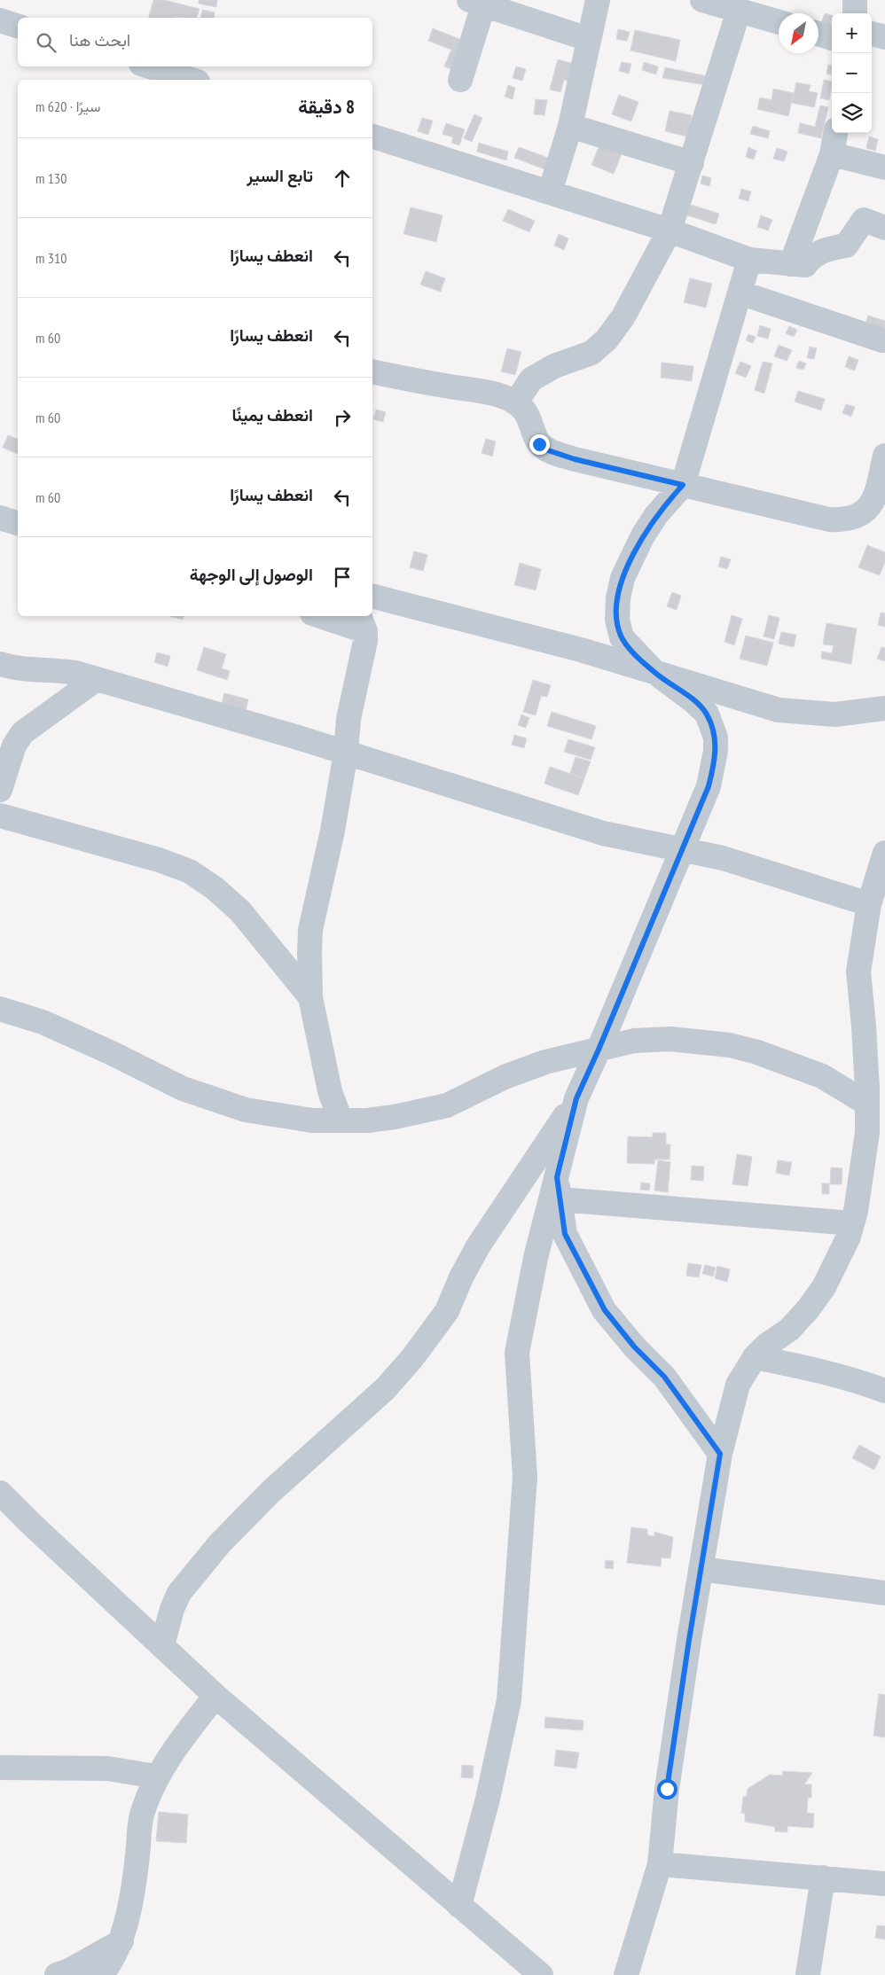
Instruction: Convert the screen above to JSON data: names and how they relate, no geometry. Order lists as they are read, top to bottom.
{
  "north": "bottom left",
  "page": {
    "map_buttons": ["+", "−"],
    "search": "ابحث هنا",
    "heading": ["8 دقيقة", "سيرًا · 620 m"],
    "list": [
      ["تابع السير", "130 m"],
      ["انعطف يسارًا", "310 m"],
      ["انعطف يسارًا", "60 m"],
      ["انعطف يمينًا", "60 m"],
      ["انعطف يسارًا", "60 m"],
      "الوصول إلى الوجهة"
    ]
  }
}
